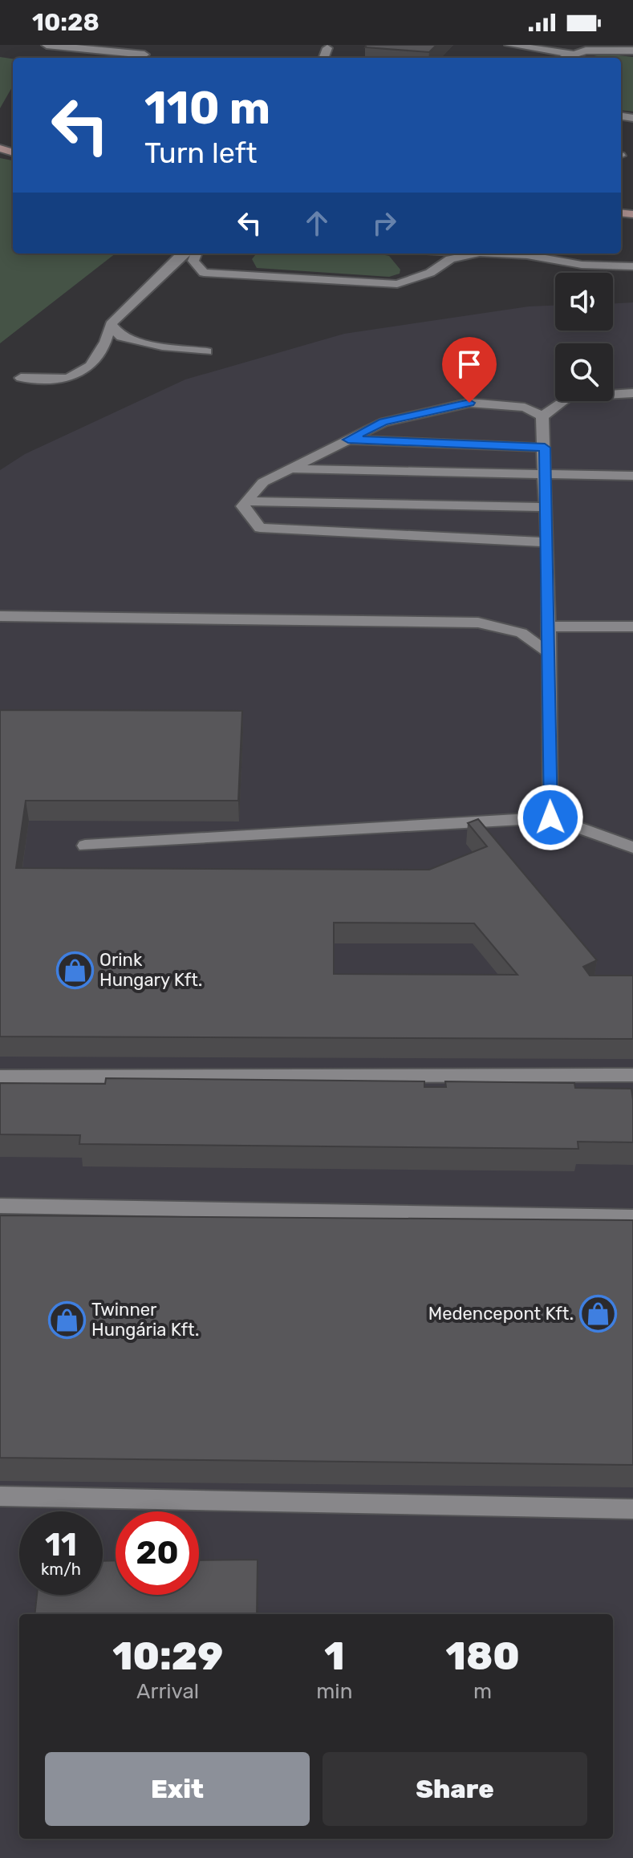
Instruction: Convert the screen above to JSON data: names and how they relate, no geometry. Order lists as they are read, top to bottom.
{
  "places": {
    "shop": ["Orink Hungary Kft.", "Medencepont Kft.", "Twinner Hungária Kft."]
  },
  "page": {
    "status": "10:28",
    "turn": ["110 m", "Turn left"],
    "speed": "11 km/h",
    "limit": "20",
    "eta": [
      "10:29",
      "Arrival",
      "1",
      "min",
      "180",
      "m"
    ],
    "buttons": ["Exit", "Share"]
  }
}
